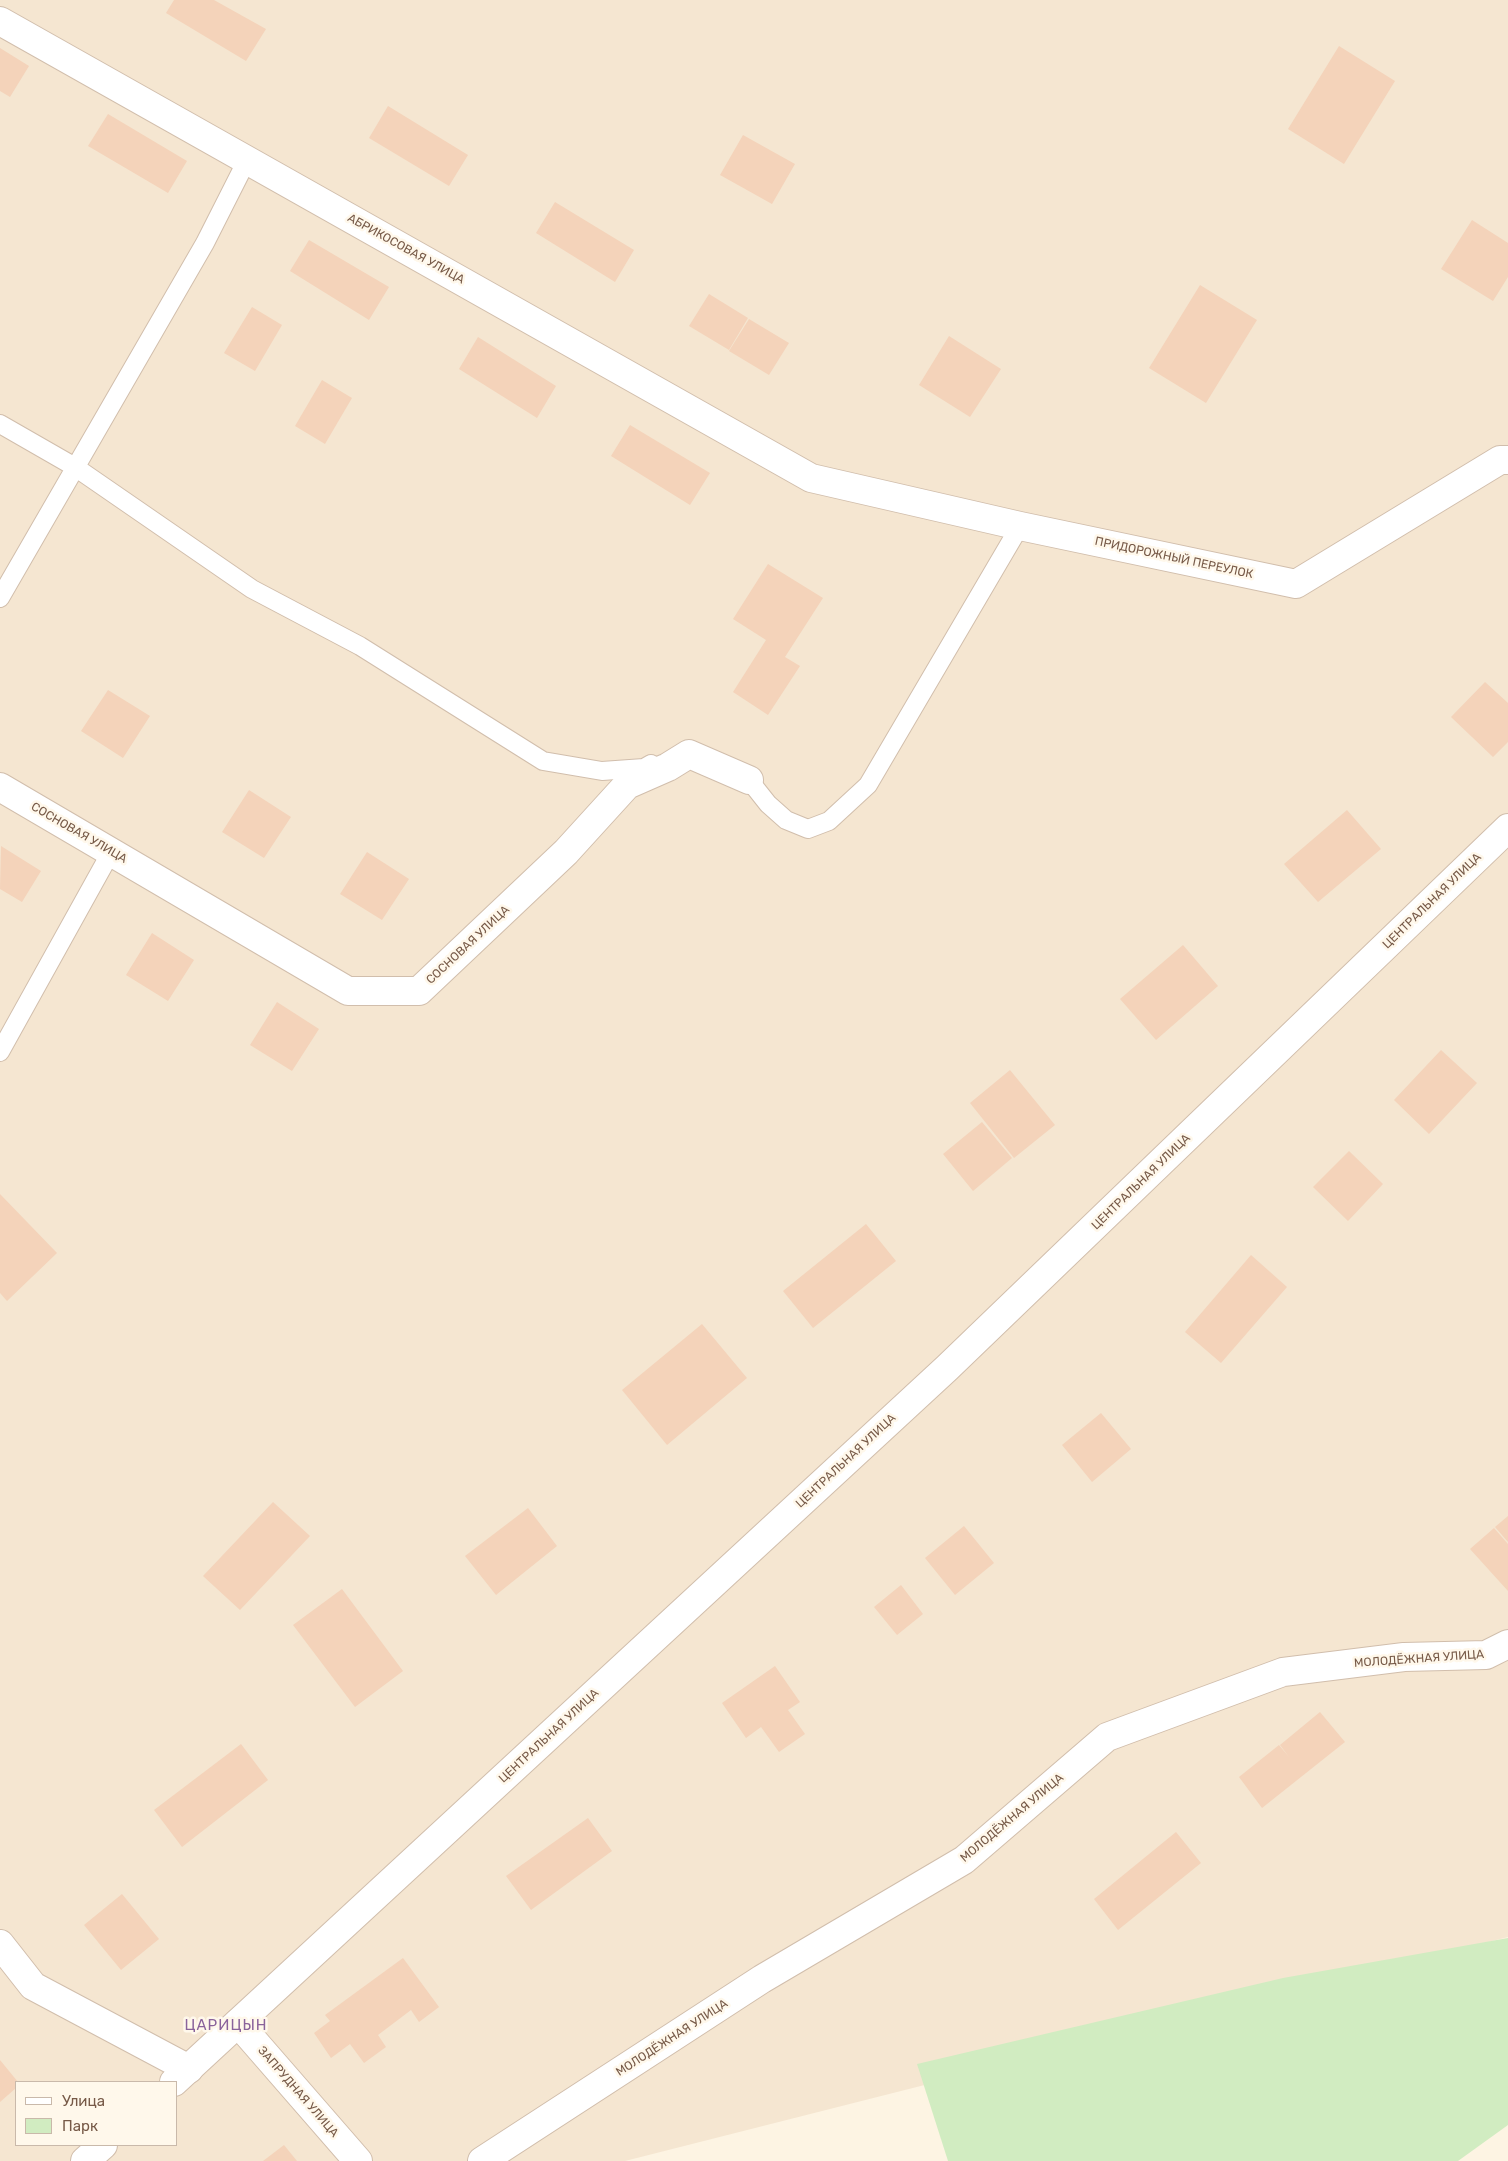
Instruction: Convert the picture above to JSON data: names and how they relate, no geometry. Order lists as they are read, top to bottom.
{
  "streets": {
    "street": [
      "АБРИКОСОВАЯ УЛИЦА",
      "ПРИДОРОЖНЫЙ ПЕРЕУЛОК",
      "СОСНОВАЯ УЛИЦА",
      "ЦЕНТРАЛЬНАЯ УЛИЦА",
      "МОЛОДЁЖНАЯ УЛИЦА",
      "ЗАПРУДНАЯ УЛИЦА"
    ]
  },
  "crossings": [
    ["АБРИКОСОВАЯ УЛИЦА", "ПРИДОРОЖНЫЙ ПЕРЕУЛОК"],
    ["ЦЕНТРАЛЬНАЯ УЛИЦА", "ЗАПРУДНАЯ УЛИЦА"]
  ],
  "districts": ["ЦАРИЦЫН"],
  "legend": ["Улица", "Парк"]
}
